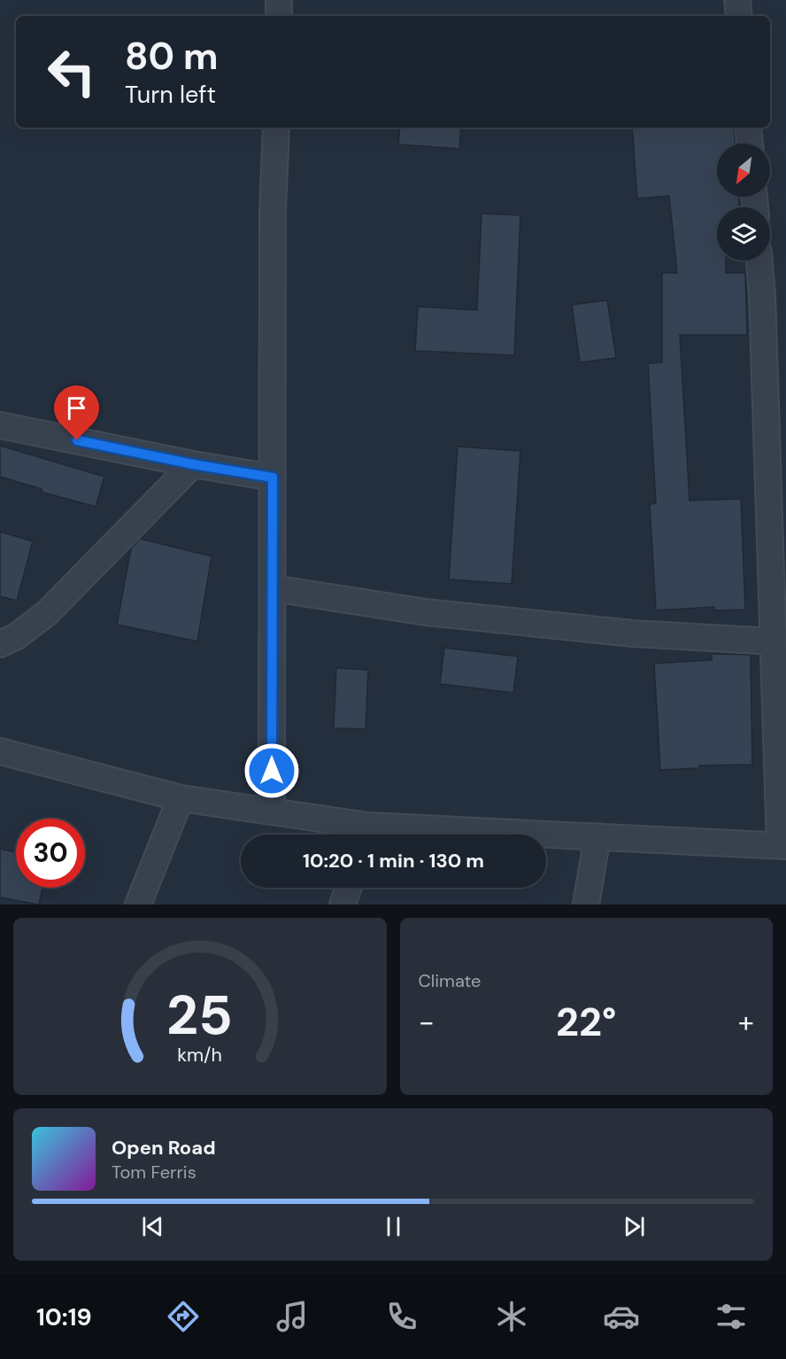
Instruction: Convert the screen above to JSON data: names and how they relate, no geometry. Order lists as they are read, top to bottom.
{
  "north": "bottom left",
  "page": {
    "turn": ["80 m", "Turn left"],
    "limit": "30",
    "trip": "10:20 · 1 min · 130 m",
    "tile": "Climate",
    "heat": ["−", "22°", "+"],
    "song": ["Open Road", "Tom Ferris"],
    "tabs": "10:19",
    "gauge": ["25", "km/h"]
  }
}
